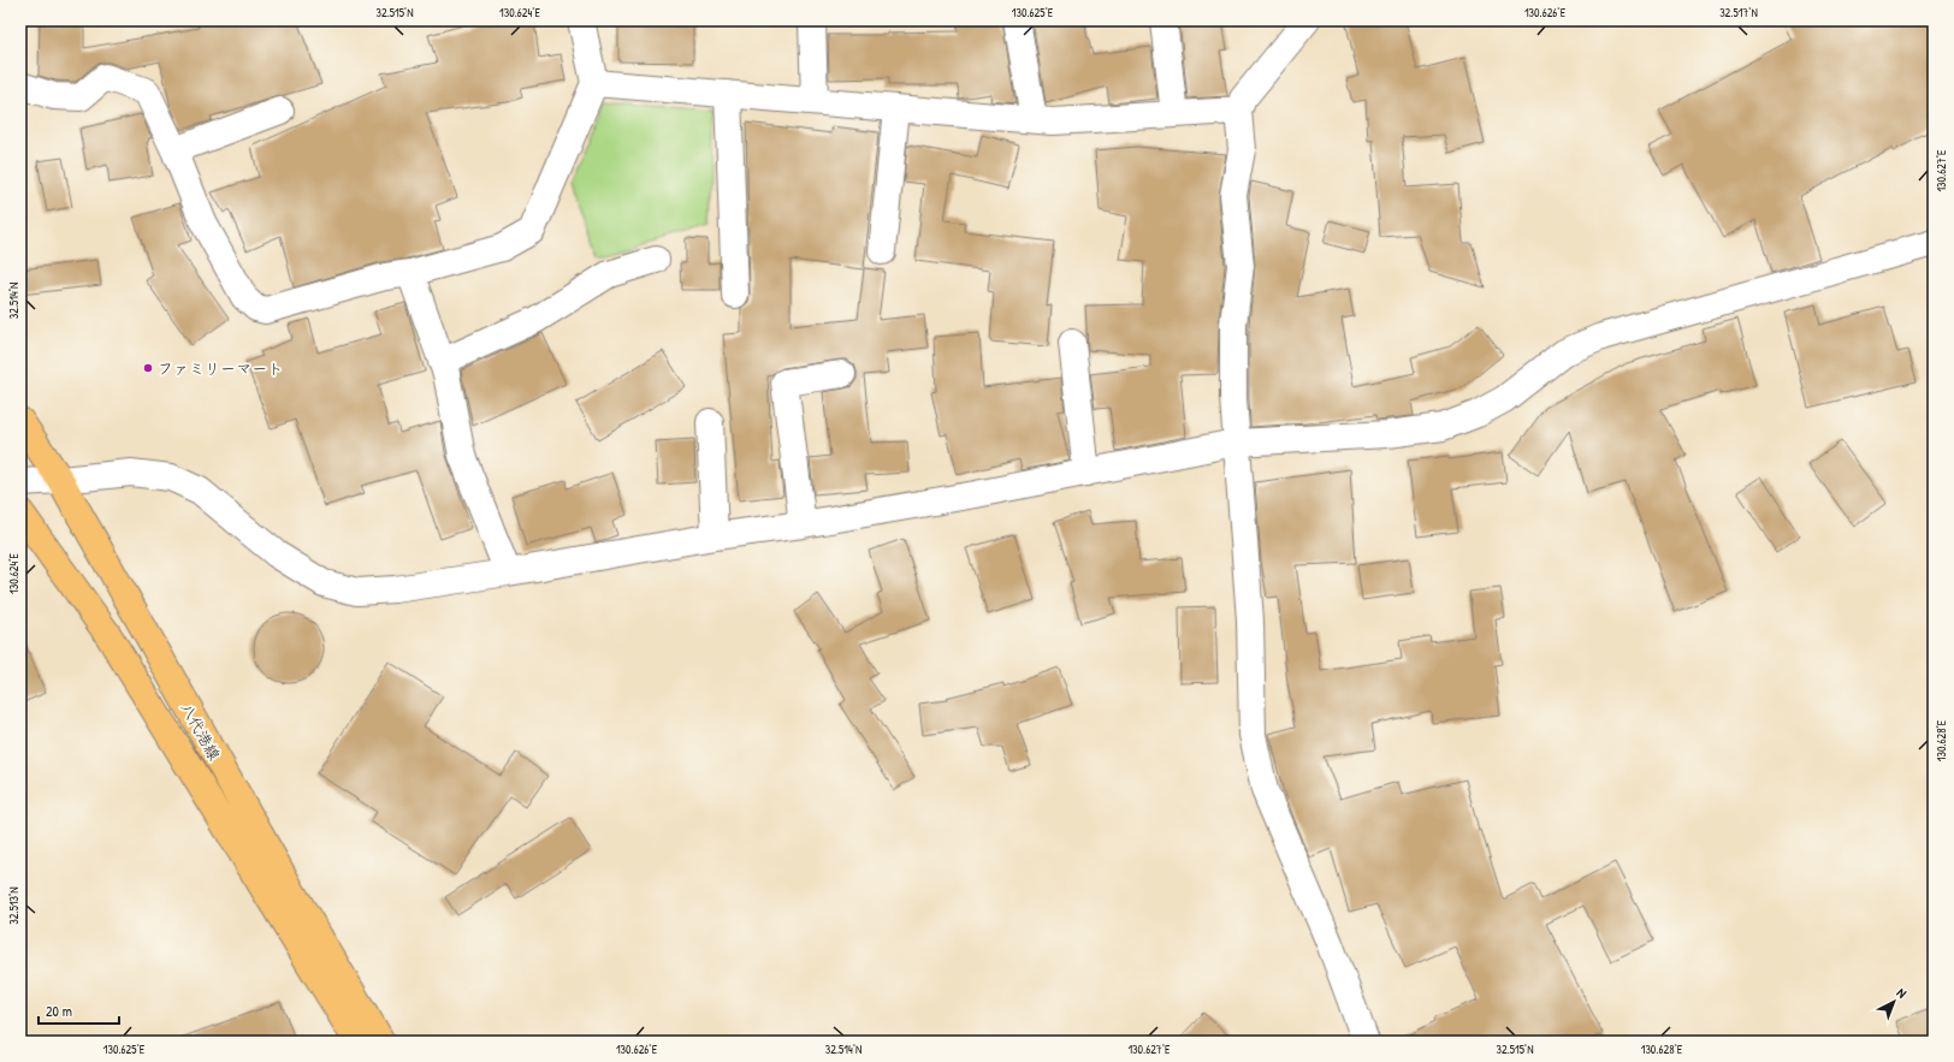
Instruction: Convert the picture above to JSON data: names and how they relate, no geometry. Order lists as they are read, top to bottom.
{
  "streets": {
    "main road": ["八代港線"]
  },
  "places": ["ファミリーマート"],
  "scale_bar": "20 m",
  "north": "top right",
  "coordinates": [
    "32.515°N",
    "130.624°E",
    "130.625°E",
    "130.626°E",
    "32.517°N",
    "130.627°E",
    "32.514°N",
    "130.628°E",
    "32.513°N"
  ]
}
